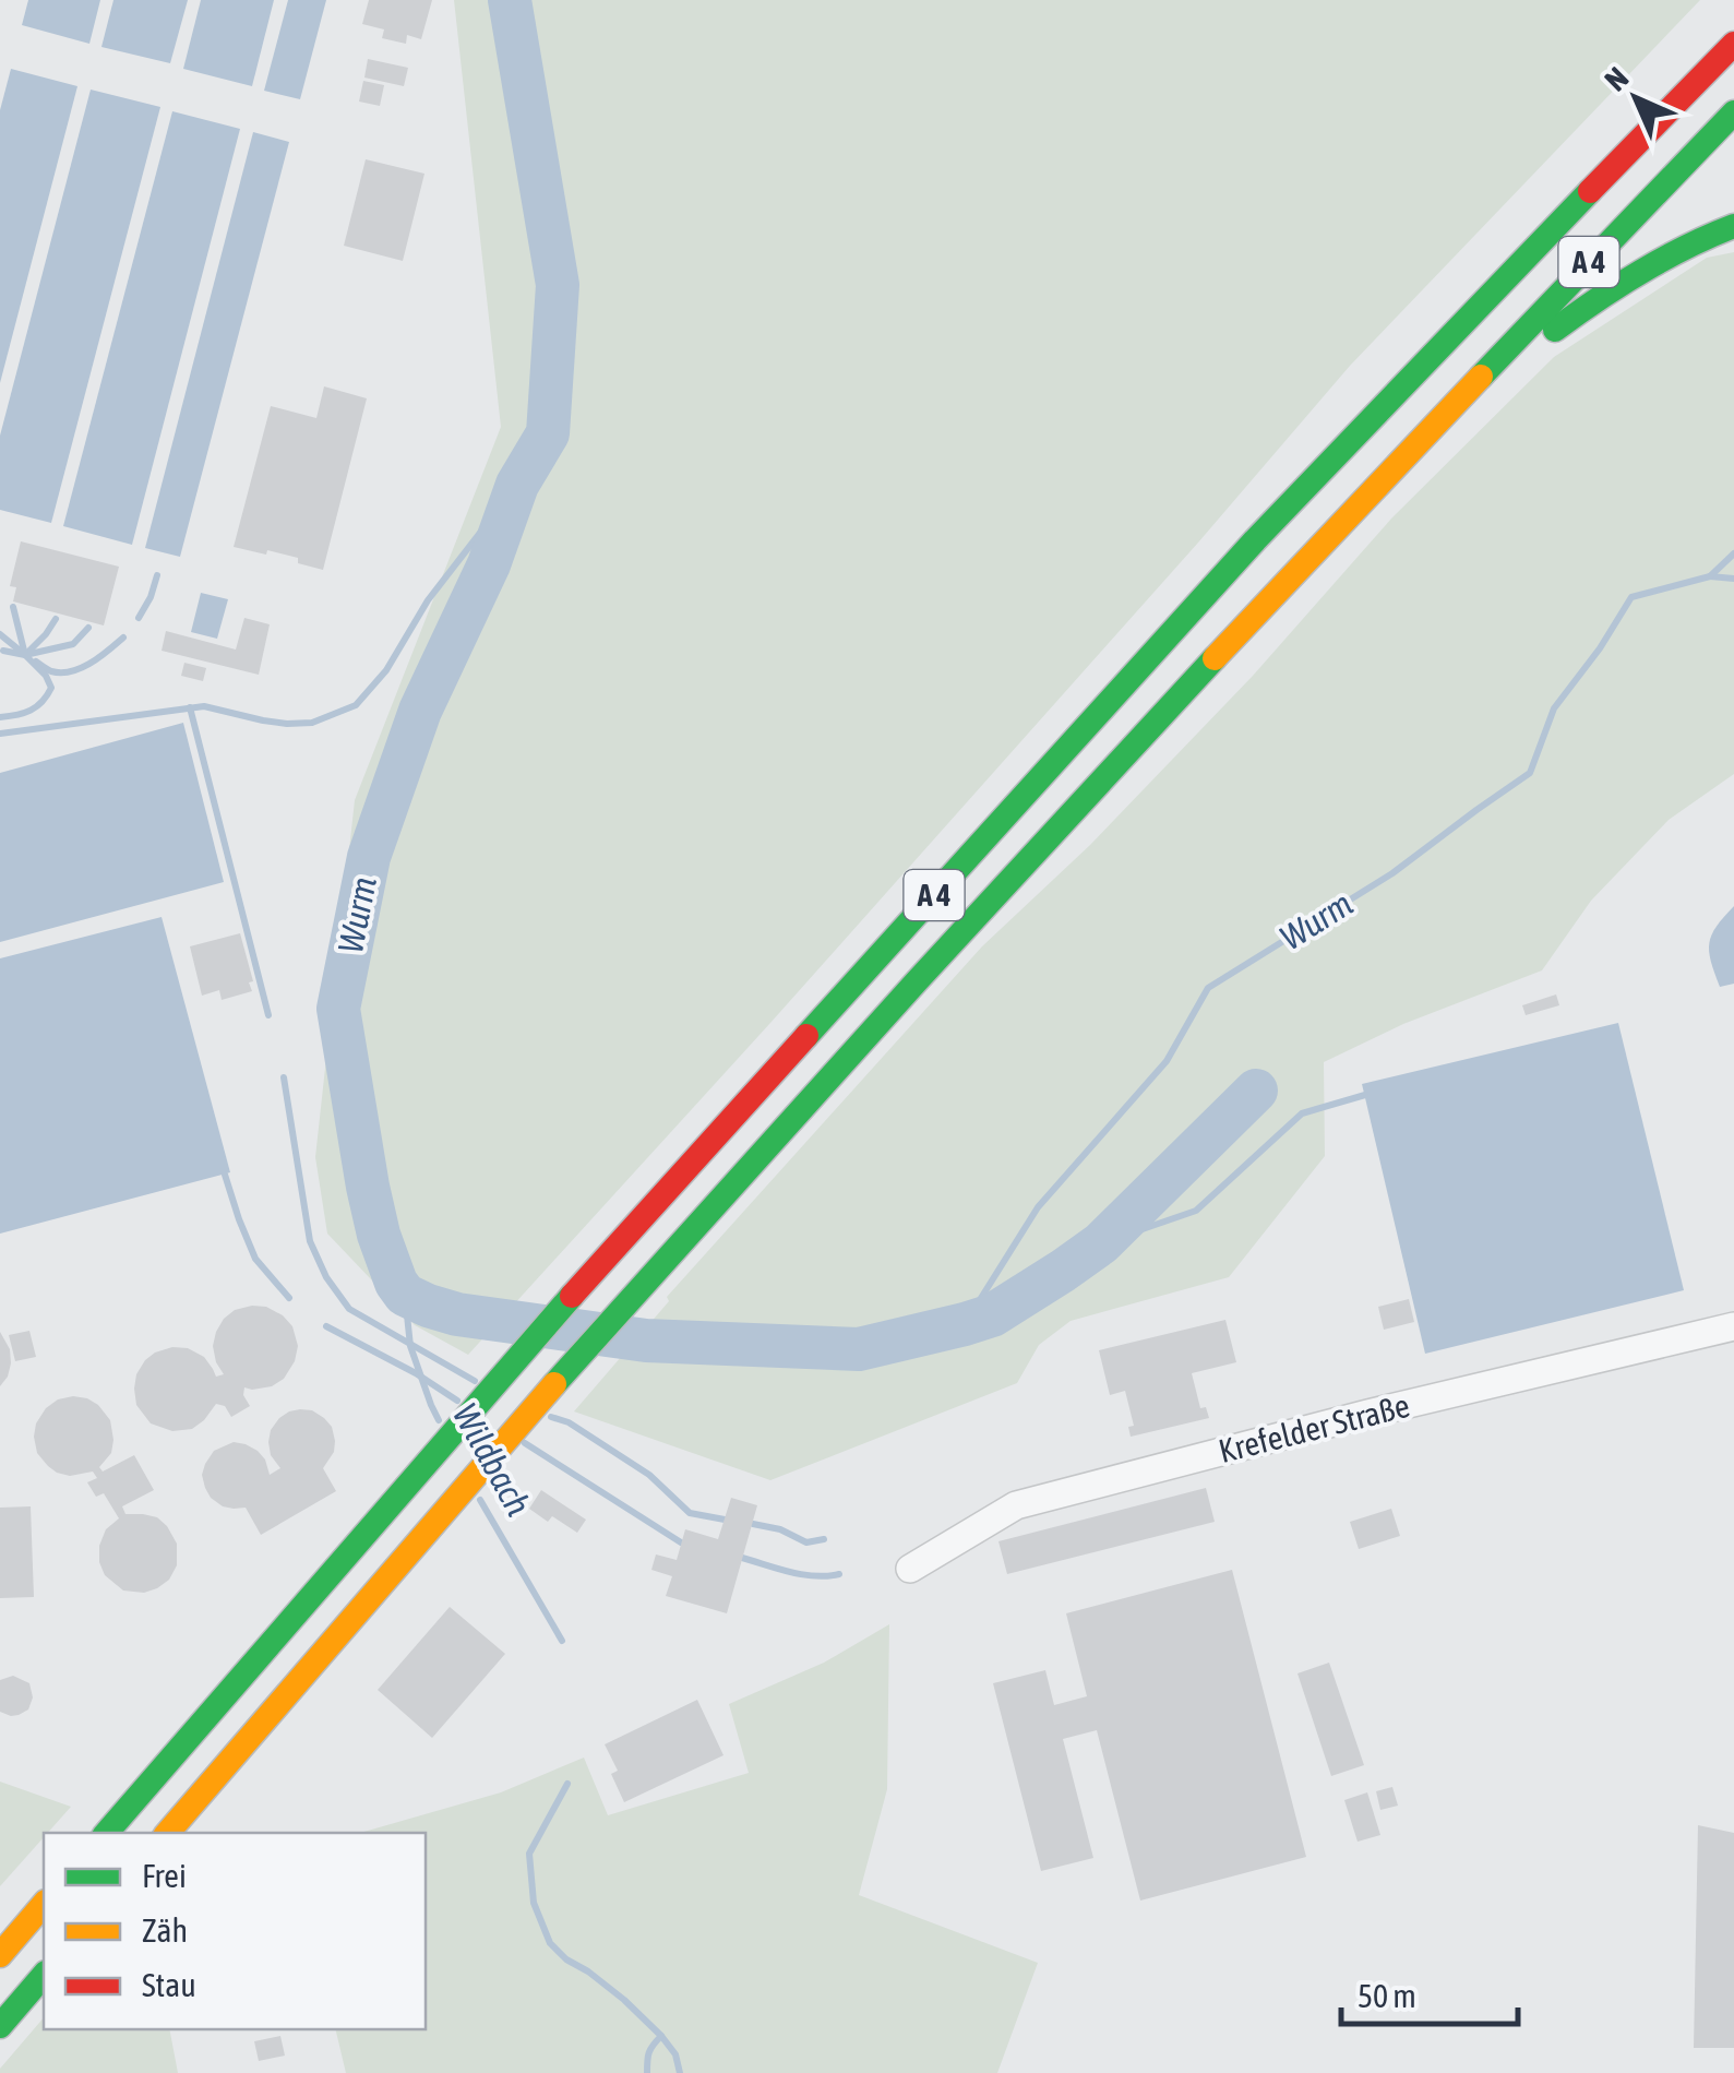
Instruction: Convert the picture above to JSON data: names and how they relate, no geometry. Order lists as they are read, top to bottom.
{
  "streets": {
    "highway": ["A 4"],
    "street": ["Krefelder Straße"]
  },
  "water": ["Wurm", "Wildbach"],
  "legend": ["Frei", "Zäh", "Stau"],
  "scale_bar": "50 m",
  "north": "top left"
}
